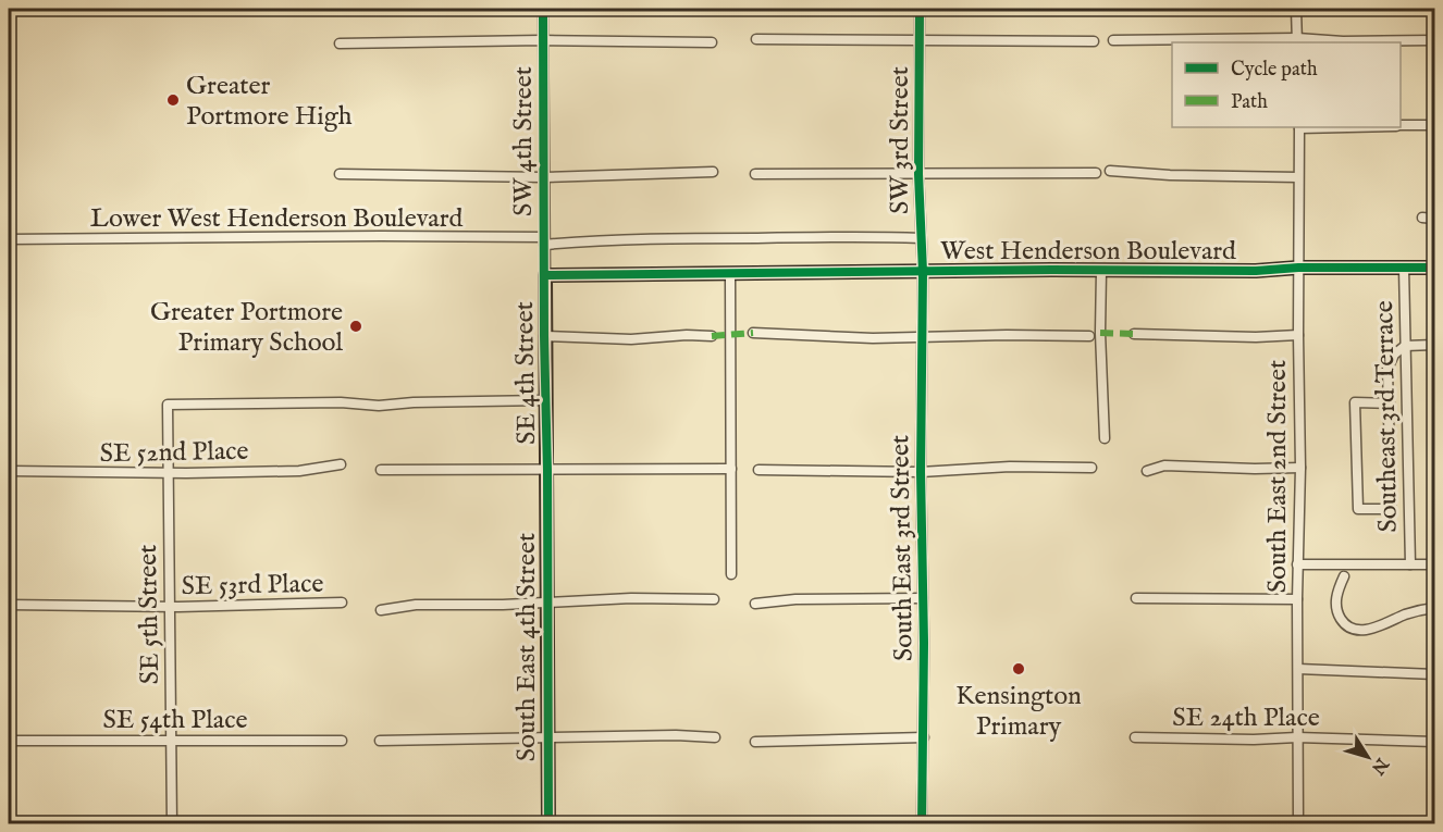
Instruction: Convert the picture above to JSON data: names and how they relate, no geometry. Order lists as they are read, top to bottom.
{
  "streets": {
    "street": [
      "SW 3rd Street",
      "SW 4th Street",
      "Lower West Henderson Boulevard",
      "West Henderson Boulevard",
      "SE 4th Street",
      "Southeast 3rd Terrace",
      "SE 52nd Place",
      "South East 2nd Street",
      "South East 3rd Street",
      "SE 53rd Place",
      "SE 5th Street",
      "South East 4th Street",
      "SE 24th Place",
      "SE 54th Place"
    ]
  },
  "crossings": [
    ["SW 3rd Street", "Lower West Henderson Boulevard"],
    ["SW 3rd Street", "West Henderson Boulevard"],
    ["SW 3rd Street", "South East 3rd Street"],
    ["SW 4th Street", "Lower West Henderson Boulevard"],
    ["SW 4th Street", "West Henderson Boulevard"],
    ["SW 4th Street", "SE 4th Street"],
    ["West Henderson Boulevard", "SE 4th Street"],
    ["West Henderson Boulevard", "Southeast 3rd Terrace"],
    ["West Henderson Boulevard", "South East 2nd Street"],
    ["West Henderson Boulevard", "South East 3rd Street"],
    ["SE 4th Street", "SE 5th Street"],
    ["SE 4th Street", "South East 4th Street"],
    ["SE 52nd Place", "SE 5th Street"],
    ["South East 2nd Street", "SE 24th Place"],
    ["SE 53rd Place", "SE 5th Street"],
    ["SE 5th Street", "SE 54th Place"]
  ],
  "places": ["Greater Portmore High", "Greater Portmore Primary School", "Kensington Primary"],
  "legend": ["Cycle path", "Path"],
  "north": "bottom right"
}
